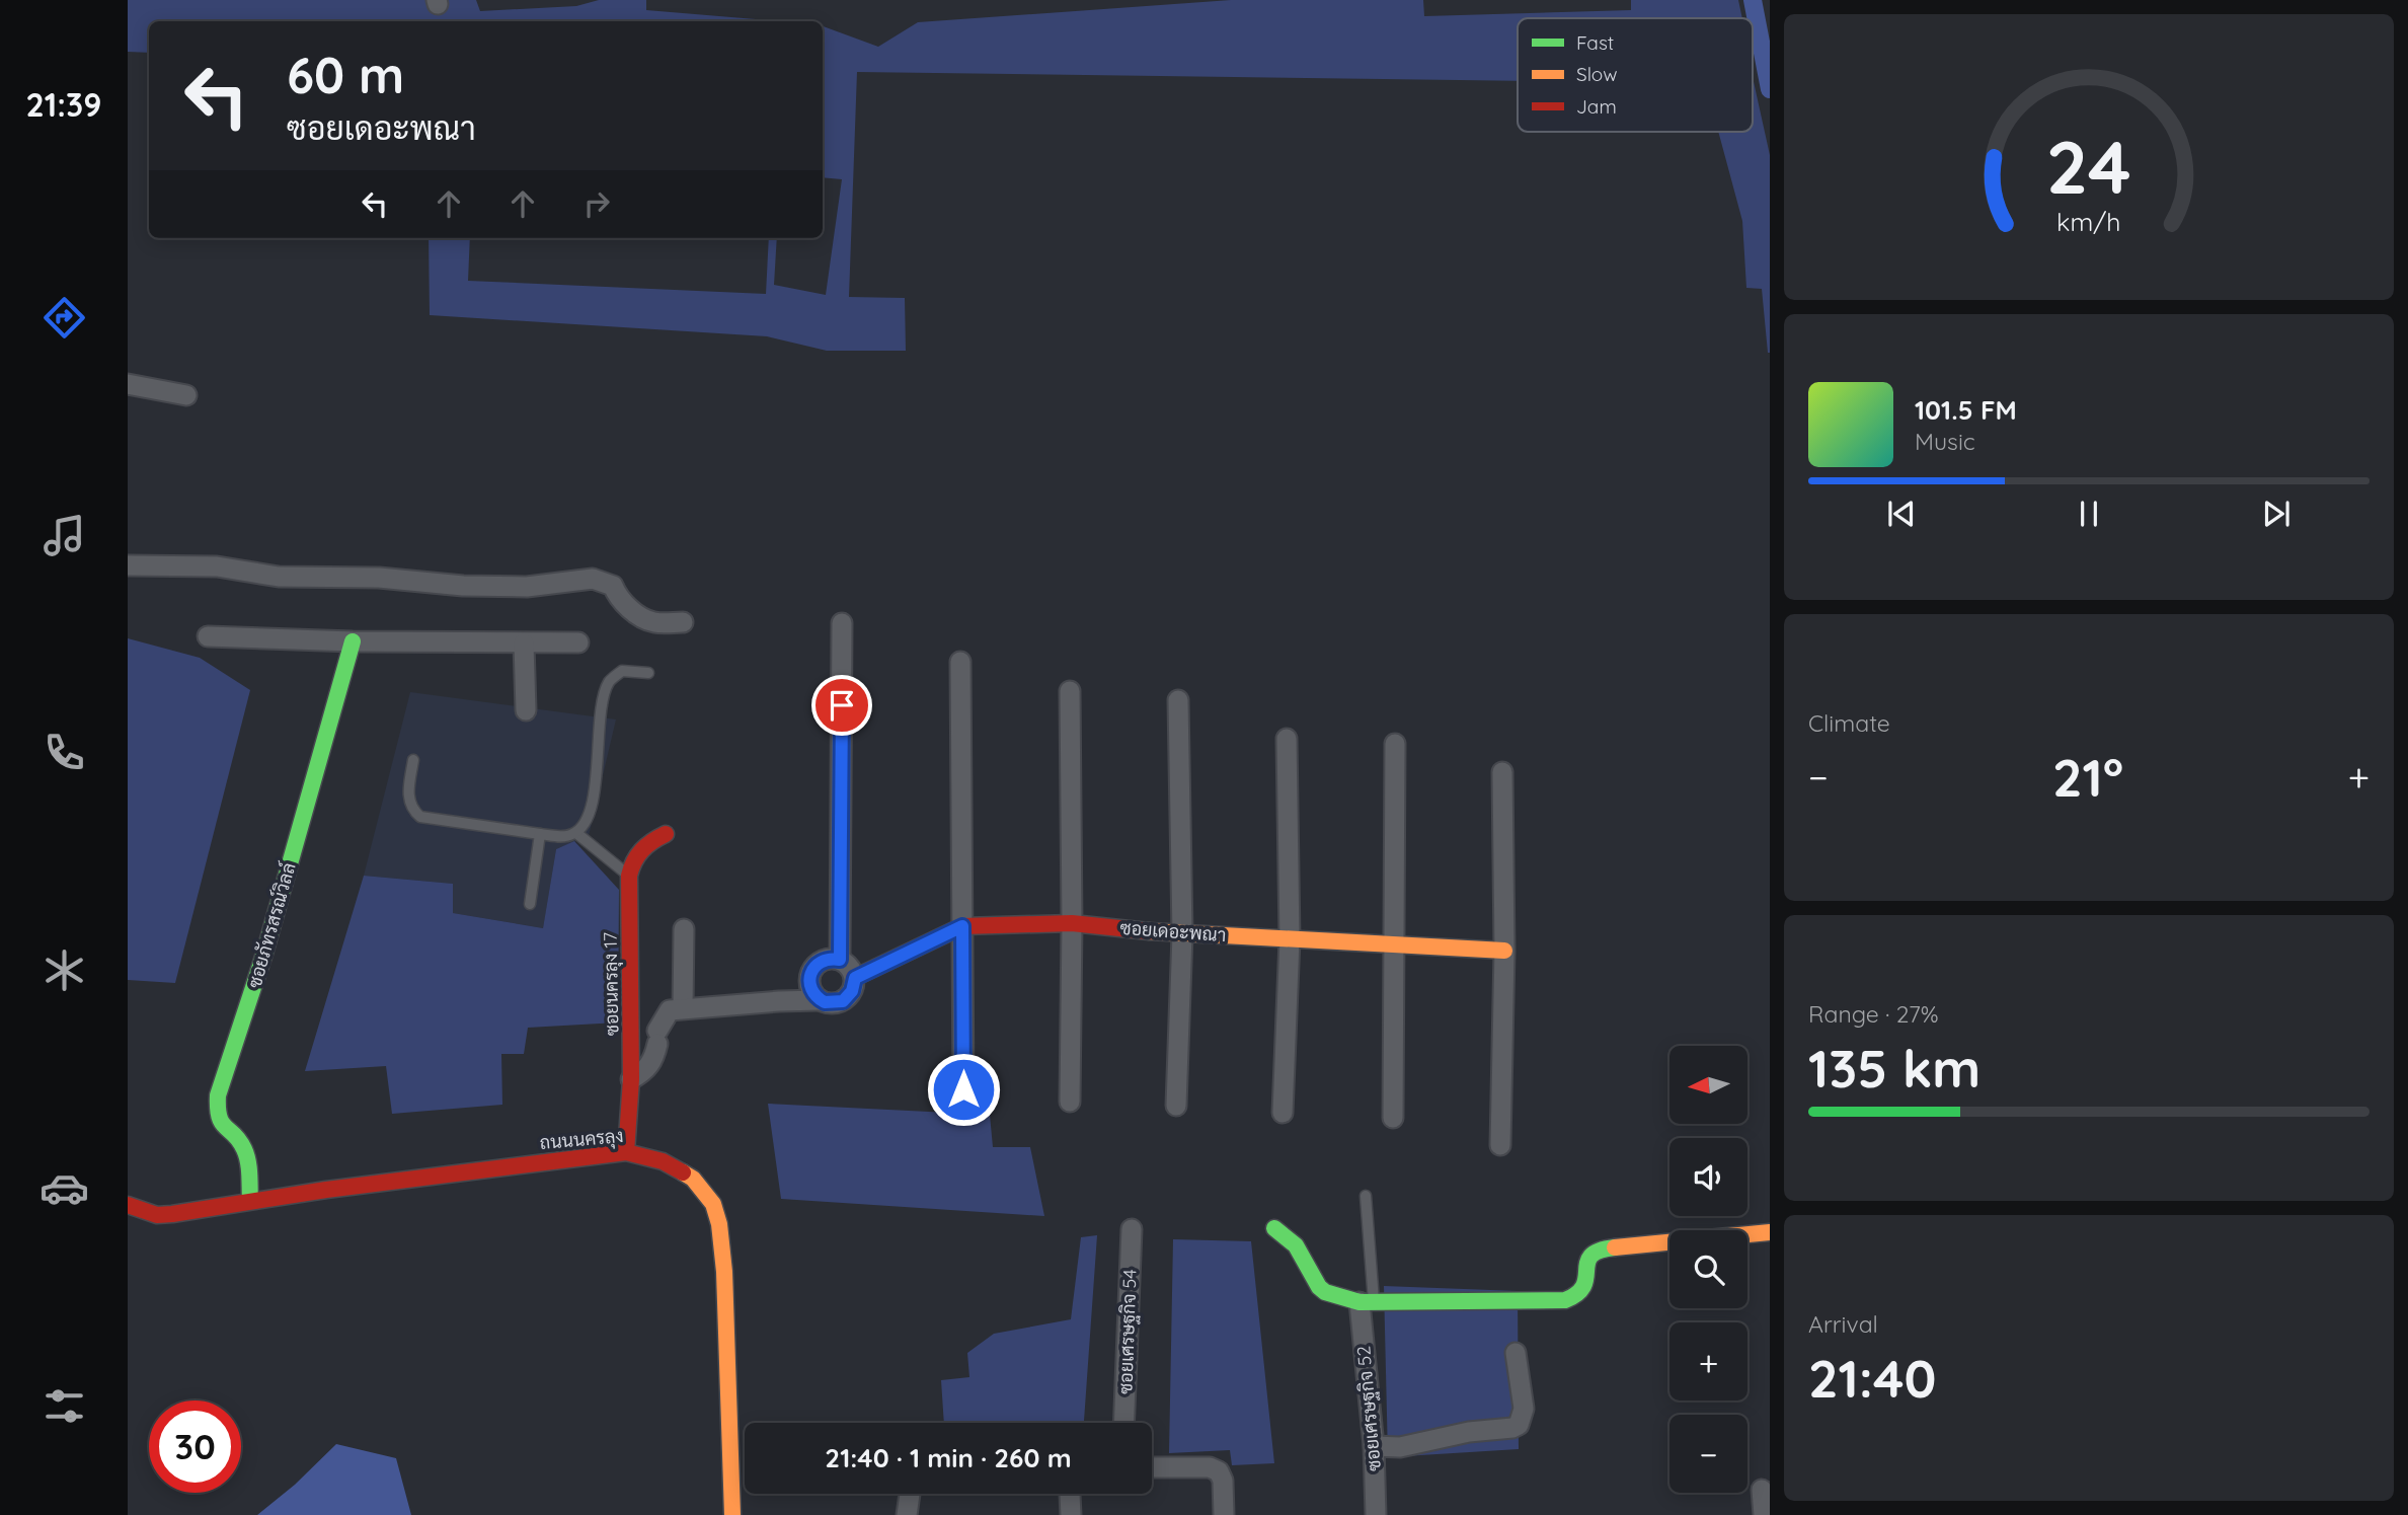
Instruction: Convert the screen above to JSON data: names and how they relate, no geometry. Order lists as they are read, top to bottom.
{
  "streets": {
    "street": [
      "ซอยภัทรสรณ์วิลล์",
      "ซอยเดอะพณา",
      "ซอยนครลุง 17",
      "ถนนนครลุง",
      "ซอยเศรษฐกิจ 54",
      "ซอยเศรษฐกิจ 52"
    ]
  },
  "crossings": [
    ["ซอยภัทรสรณ์วิลล์", "ถนนนครลุง"],
    ["ซอยนครลุง 17", "ถนนนครลุง"]
  ],
  "legend": ["Fast", "Slow", "Jam"],
  "north": "left",
  "page": {
    "tabs": "21:39",
    "turn": ["60 m", "ซอยเดอะพณา"],
    "song": ["101.5 FM", "Music"],
    "tile": [
      "Climate",
      ["Range · 27%", "135 km"],
      ["Arrival", "21:40"]
    ],
    "heat": ["−", "21°", "+"],
    "map_buttons": ["+", "−"],
    "limit": "30",
    "trip": "21:40 · 1 min · 260 m",
    "gauge": ["24", "km/h"]
  }
}
